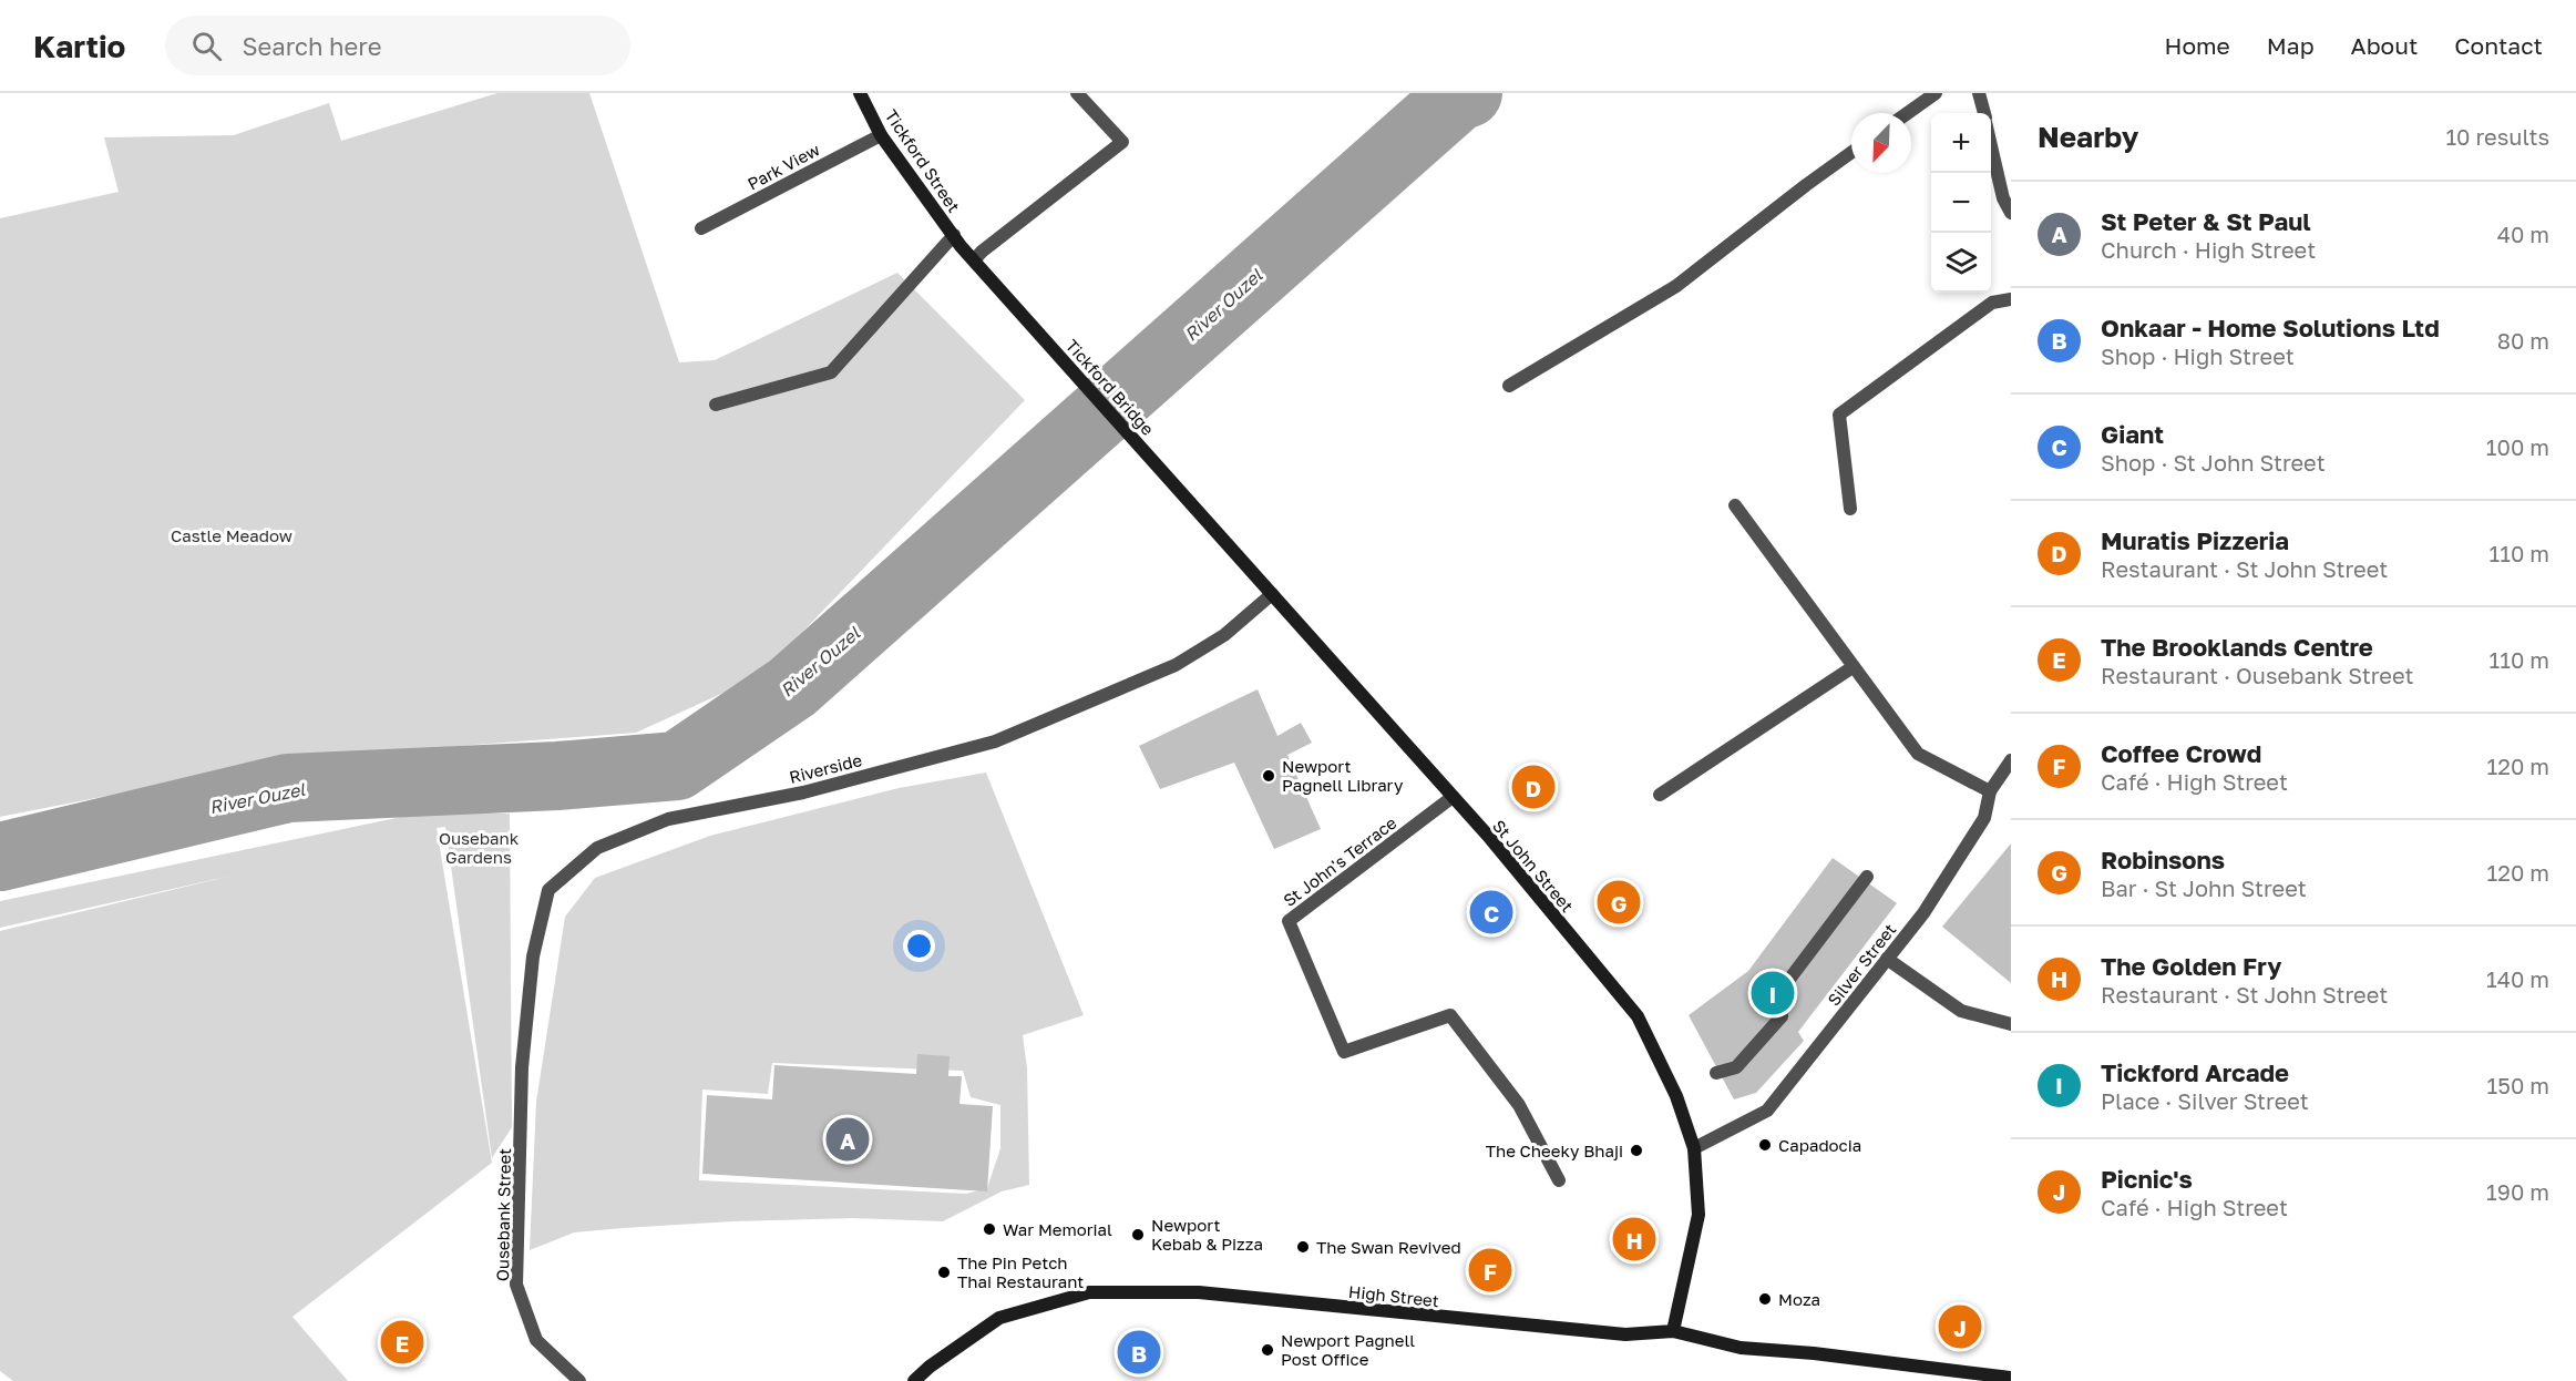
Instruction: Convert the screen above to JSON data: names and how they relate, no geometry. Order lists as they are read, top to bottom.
{
  "streets": {
    "main road": [
      "Tickford Street",
      "Tickford Bridge",
      "St John Street",
      "High Street"
    ],
    "street": [
      "Park View",
      "Riverside",
      "St John's Terrace",
      "Silver Street",
      "Ousebank Street"
    ]
  },
  "crossings": [
    ["Tickford Street", "Park View"],
    ["Tickford Street", "Tickford Bridge"],
    ["Tickford Bridge", "St John Street"],
    ["Riverside", "St John Street"],
    ["Riverside", "Ousebank Street"],
    ["St John's Terrace", "St John Street"],
    ["St John Street", "Silver Street"],
    ["St John Street", "High Street"]
  ],
  "water": ["River Ouzel"],
  "parks": ["Castle Meadow", "Ousebank Gardens"],
  "places": [
    "Newport Pagnell Library",
    "Capadocia",
    "The Cheeky Bhaji",
    "War Memorial",
    "Newport Kebab & Pizza",
    "The Swan Revived",
    "The Pin Petch Thai Restaurant",
    "Moza",
    "Newport Pagnell Post Office"
  ],
  "north": "bottom left",
  "page": {
    "header": "Kartio",
    "search": "Search here",
    "nav": [
      "Home",
      "Map",
      "About",
      "Contact"
    ],
    "heading": ["Nearby", "10 results"],
    "map_buttons": ["+", "−"],
    "list": [
      {
        "mark": "A",
        "name": "St Peter & St Paul",
        "note": "Church · High Street",
        "value": "40 m"
      },
      {
        "mark": "B",
        "name": "Onkaar - Home Solutions Ltd",
        "note": "Shop · High Street",
        "value": "80 m"
      },
      {
        "mark": "C",
        "name": "Giant",
        "note": "Shop · St John Street",
        "value": "100 m"
      },
      {
        "mark": "D",
        "name": "Muratis Pizzeria",
        "note": "Restaurant · St John Street",
        "value": "110 m"
      },
      {
        "mark": "E",
        "name": "The Brooklands Centre",
        "note": "Restaurant · Ousebank Street",
        "value": "110 m"
      },
      {
        "mark": "F",
        "name": "Coffee Crowd",
        "note": "Café · High Street",
        "value": "120 m"
      },
      {
        "mark": "G",
        "name": "Robinsons",
        "note": "Bar · St John Street",
        "value": "120 m"
      },
      {
        "mark": "H",
        "name": "The Golden Fry",
        "note": "Restaurant · St John Street",
        "value": "140 m"
      },
      {
        "mark": "I",
        "name": "Tickford Arcade",
        "note": "Place · Silver Street",
        "value": "150 m"
      },
      {
        "mark": "J",
        "name": "Picnic's",
        "note": "Café · High Street",
        "value": "190 m"
      }
    ],
    "pins": [
      "D",
      "G",
      "C",
      "I",
      "A",
      "H",
      "F",
      "J",
      "E",
      "B"
    ]
  }
}
